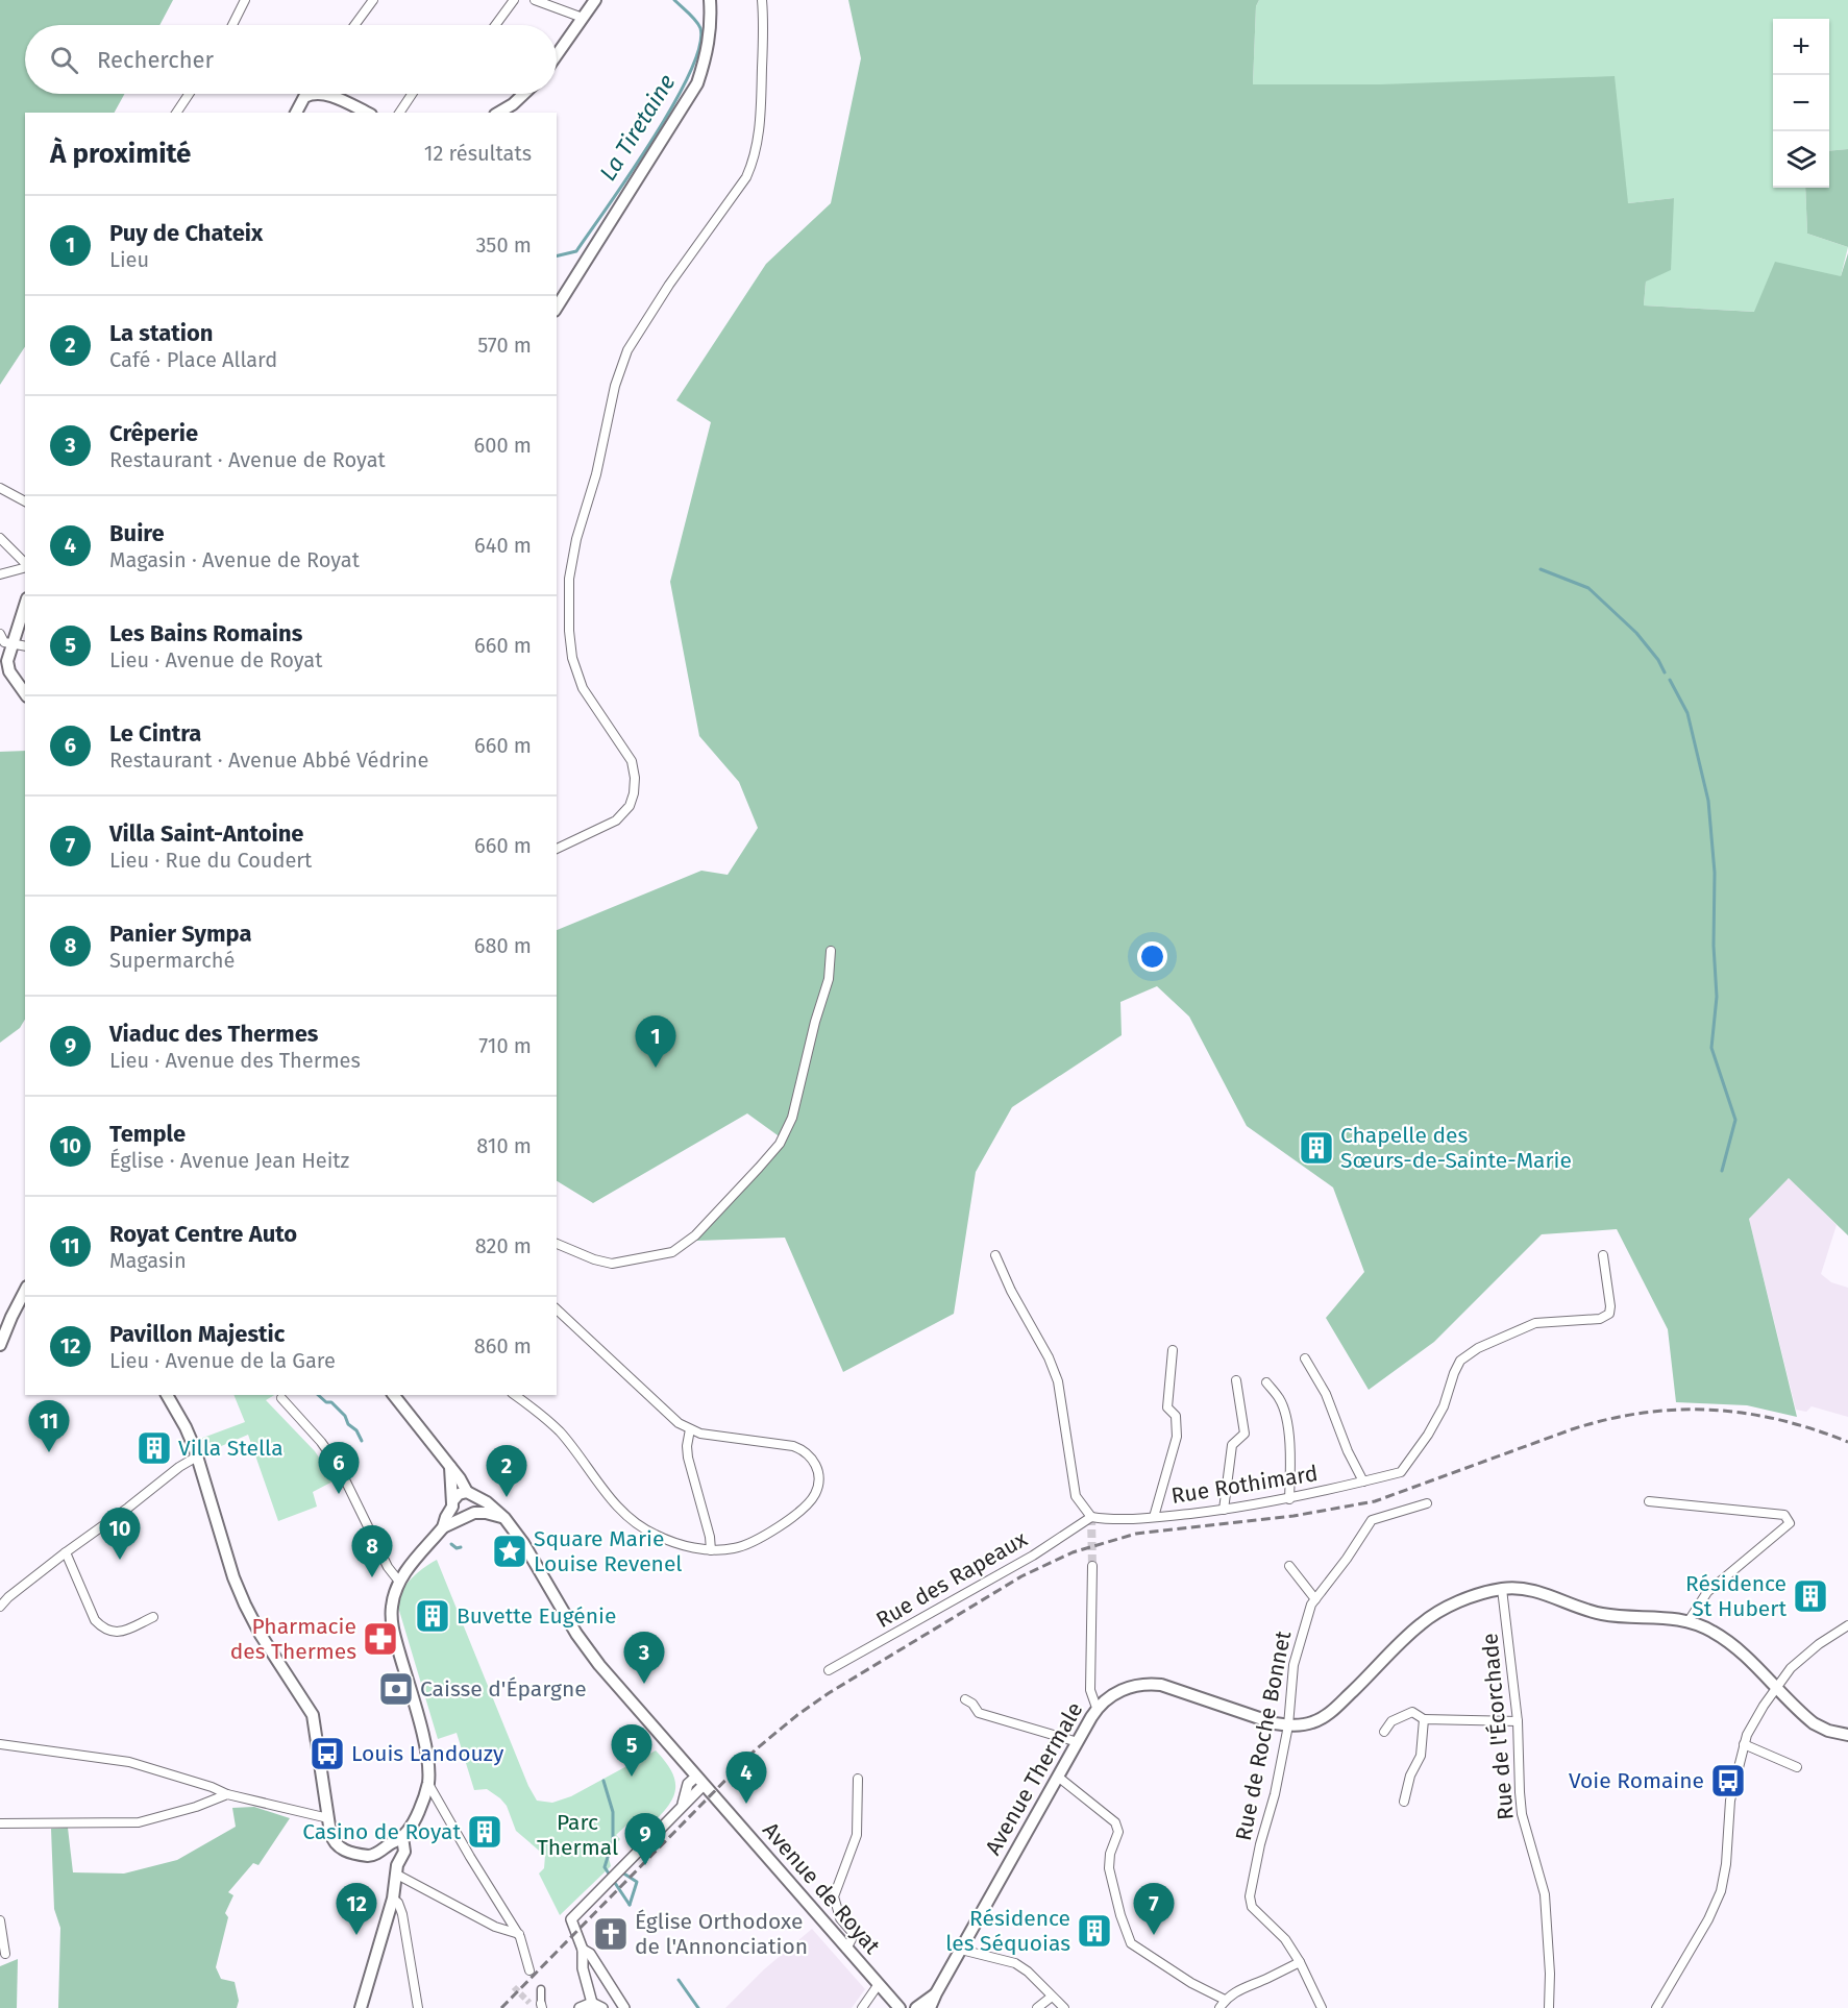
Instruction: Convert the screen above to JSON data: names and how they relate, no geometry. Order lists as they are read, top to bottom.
{
  "streets": {
    "main road": ["Avenue Thermale", "Avenue de Royat"],
    "street": [
      "Rue Rothimard",
      "Rue des Rapeaux",
      "Rue de l'Écorchade",
      "Rue de Roche Bonnet"
    ]
  },
  "crossings": [
    ["Rue Rothimard", "Rue des Rapeaux"],
    ["Rue de l'Écorchade", "Avenue Thermale"],
    ["Rue de Roche Bonnet", "Avenue Thermale"]
  ],
  "water": ["La Tiretaine"],
  "parks": ["Parc Thermal"],
  "places": {
    "building": [
      "Chapelle des Sœurs-de-Sainte-Marie",
      "Villa Stella",
      "Résidence St Hubert",
      "Buvette Eugénie",
      "Casino de Royat",
      "Résidence les Séquoias"
    ],
    "place": ["Square Marie Louise Revenel"],
    "pharmacy": ["Pharmacie des Thermes"],
    "bank": ["Caisse d'Épargne"],
    "bus stop": ["Louis Landouzy", "Voie Romaine"],
    "church": ["Église Orthodoxe de l'Annonciation"]
  },
  "page": {
    "map_buttons": ["+", "−"],
    "search": "Rechercher",
    "heading": ["À proximité", "12 résultats"],
    "list": [
      {
        "mark": "1",
        "name": "Puy de Chateix",
        "note": "Lieu",
        "value": "350 m"
      },
      {
        "mark": "2",
        "name": "La station",
        "note": "Café · Place Allard",
        "value": "570 m"
      },
      {
        "mark": "3",
        "name": "Crêperie",
        "note": "Restaurant · Avenue de Royat",
        "value": "600 m"
      },
      {
        "mark": "4",
        "name": "Buire",
        "note": "Magasin · Avenue de Royat",
        "value": "640 m"
      },
      {
        "mark": "5",
        "name": "Les Bains Romains",
        "note": "Lieu · Avenue de Royat",
        "value": "660 m"
      },
      {
        "mark": "6",
        "name": "Le Cintra",
        "note": "Restaurant · Avenue Abbé Védrine",
        "value": "660 m"
      },
      {
        "mark": "7",
        "name": "Villa Saint-Antoine",
        "note": "Lieu · Rue du Coudert",
        "value": "660 m"
      },
      {
        "mark": "8",
        "name": "Panier Sympa",
        "note": "Supermarché",
        "value": "680 m"
      },
      {
        "mark": "9",
        "name": "Viaduc des Thermes",
        "note": "Lieu · Avenue des Thermes",
        "value": "710 m"
      },
      {
        "mark": "10",
        "name": "Temple",
        "note": "Église · Avenue Jean Heitz",
        "value": "810 m"
      },
      {
        "mark": "11",
        "name": "Royat Centre Auto",
        "note": "Magasin",
        "value": "820 m"
      },
      {
        "mark": "12",
        "name": "Pavillon Majestic",
        "note": "Lieu · Avenue de la Gare",
        "value": "860 m"
      }
    ],
    "pins": [
      "1",
      "11",
      "6",
      "2",
      "10",
      "8",
      "3",
      "5",
      "4",
      "9",
      "7",
      "12"
    ]
  }
}
